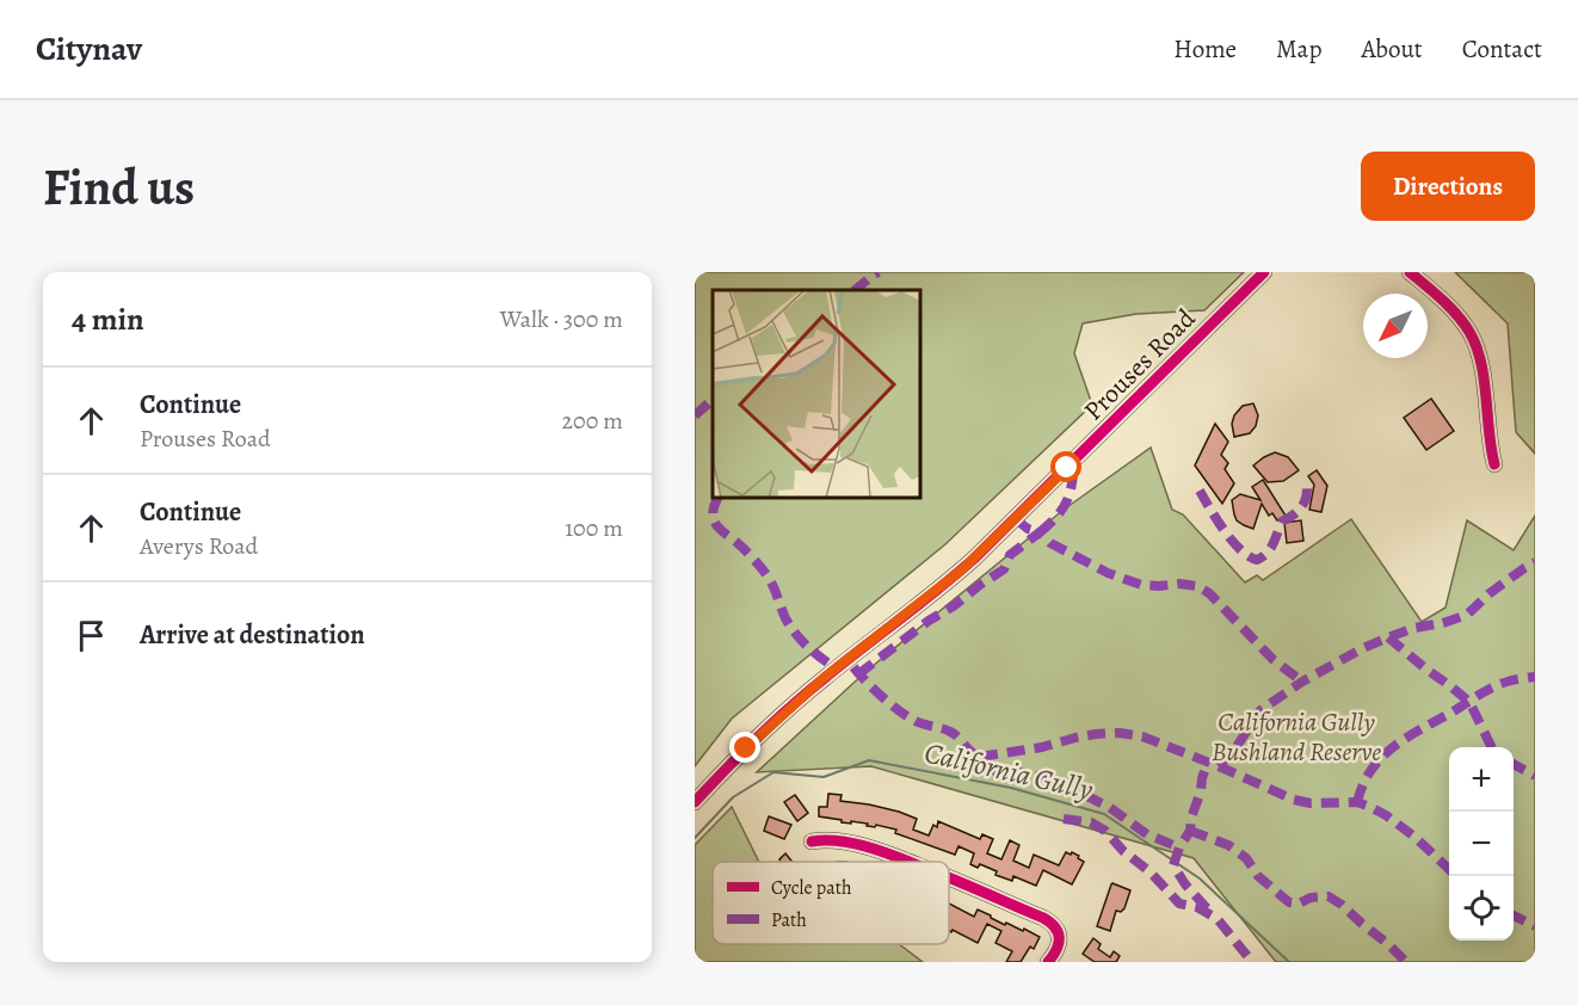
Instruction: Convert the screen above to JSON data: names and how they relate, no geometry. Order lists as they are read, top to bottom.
{
  "streets": {
    "street": ["Prouses Road"]
  },
  "water": ["California Gully"],
  "parks": ["California Gully Bushland Reserve"],
  "legend": ["Cycle path", "Path"],
  "north": "bottom left",
  "page": {
    "header": "Citynav",
    "nav": [
      "Home",
      "Map",
      "About",
      "Contact"
    ],
    "buttons": "Directions",
    "title": "Find us",
    "heading": ["4 min", "Walk · 300 m"],
    "list": [
      ["Continue", "Prouses Road", "200 m"],
      ["Continue", "Averys Road", "100 m"],
      "Arrive at destination"
    ],
    "map_buttons": ["+", "−"]
  }
}
